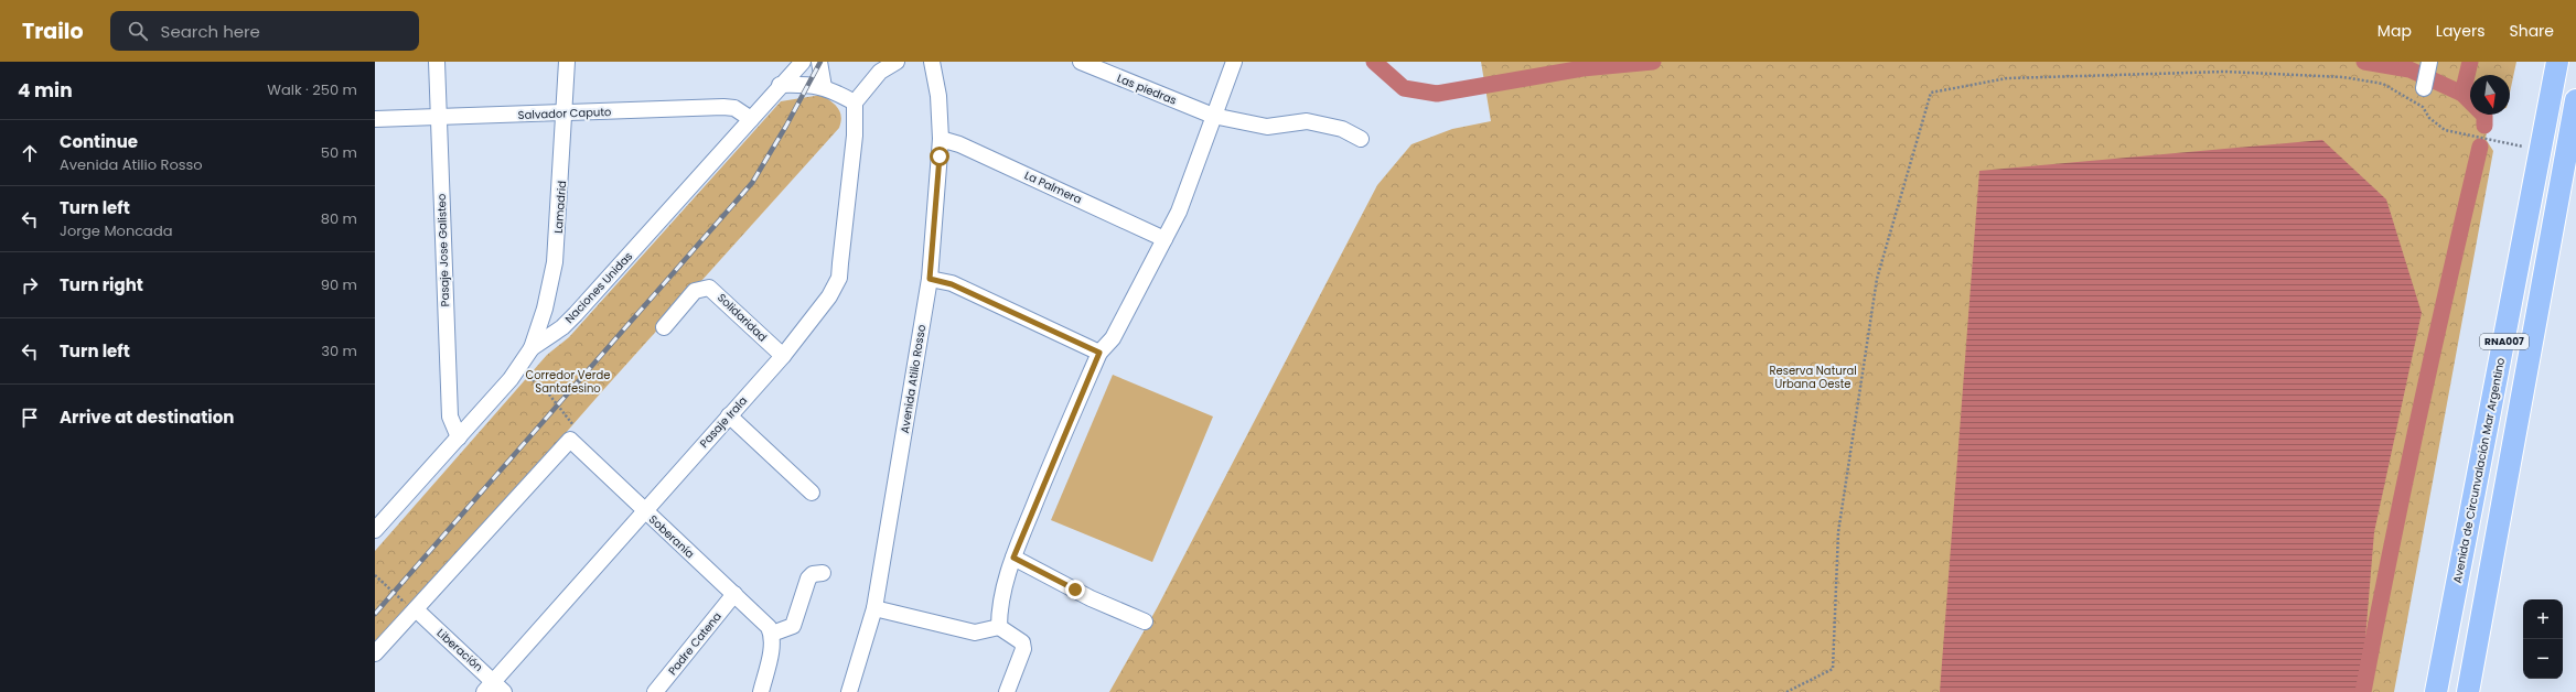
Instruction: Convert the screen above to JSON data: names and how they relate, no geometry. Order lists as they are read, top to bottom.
{
  "streets": {
    "highway": ["RNA007", "Avenida de Circunvalación Mar Argentino"],
    "street": [
      "Las piedras",
      "Salvador Caputo",
      "La Palmera",
      "Lamadrid",
      "Pasaje Jose Galisteo",
      "Naciones Unidas",
      "Solidaridad",
      "Avenida Atilio Rosso",
      "Pasaje Irala",
      "Soberanía",
      "Padre Catena",
      "Liberación"
    ]
  },
  "crossings": [
    ["Salvador Caputo", "Lamadrid"],
    ["Salvador Caputo", "Pasaje Jose Galisteo"],
    ["Salvador Caputo", "Naciones Unidas"],
    ["La Palmera", "Avenida Atilio Rosso"],
    ["Lamadrid", "Naciones Unidas"],
    ["Pasaje Jose Galisteo", "Naciones Unidas"],
    ["Solidaridad", "Pasaje Irala"],
    ["RNA007", "Avenida de Circunvalación Mar Argentino"],
    ["Pasaje Irala", "Soberanía"],
    ["Pasaje Irala", "Liberación"],
    ["Soberanía", "Padre Catena"]
  ],
  "parks": ["Reserva Natural Urbana Oeste", "Corredor Verde Santafesino"],
  "north": "bottom",
  "page": {
    "header": "Trailo",
    "search": "Search here",
    "nav": ["Map", "Layers", "Share"],
    "heading": ["4 min", "Walk · 250 m"],
    "list": [
      ["Continue", "Avenida Atilio Rosso", "50 m"],
      ["Turn left", "Jorge Moncada", "80 m"],
      ["Turn right", "90 m"],
      ["Turn left", "30 m"],
      "Arrive at destination"
    ],
    "map_buttons": ["+", "−"]
  }
}
